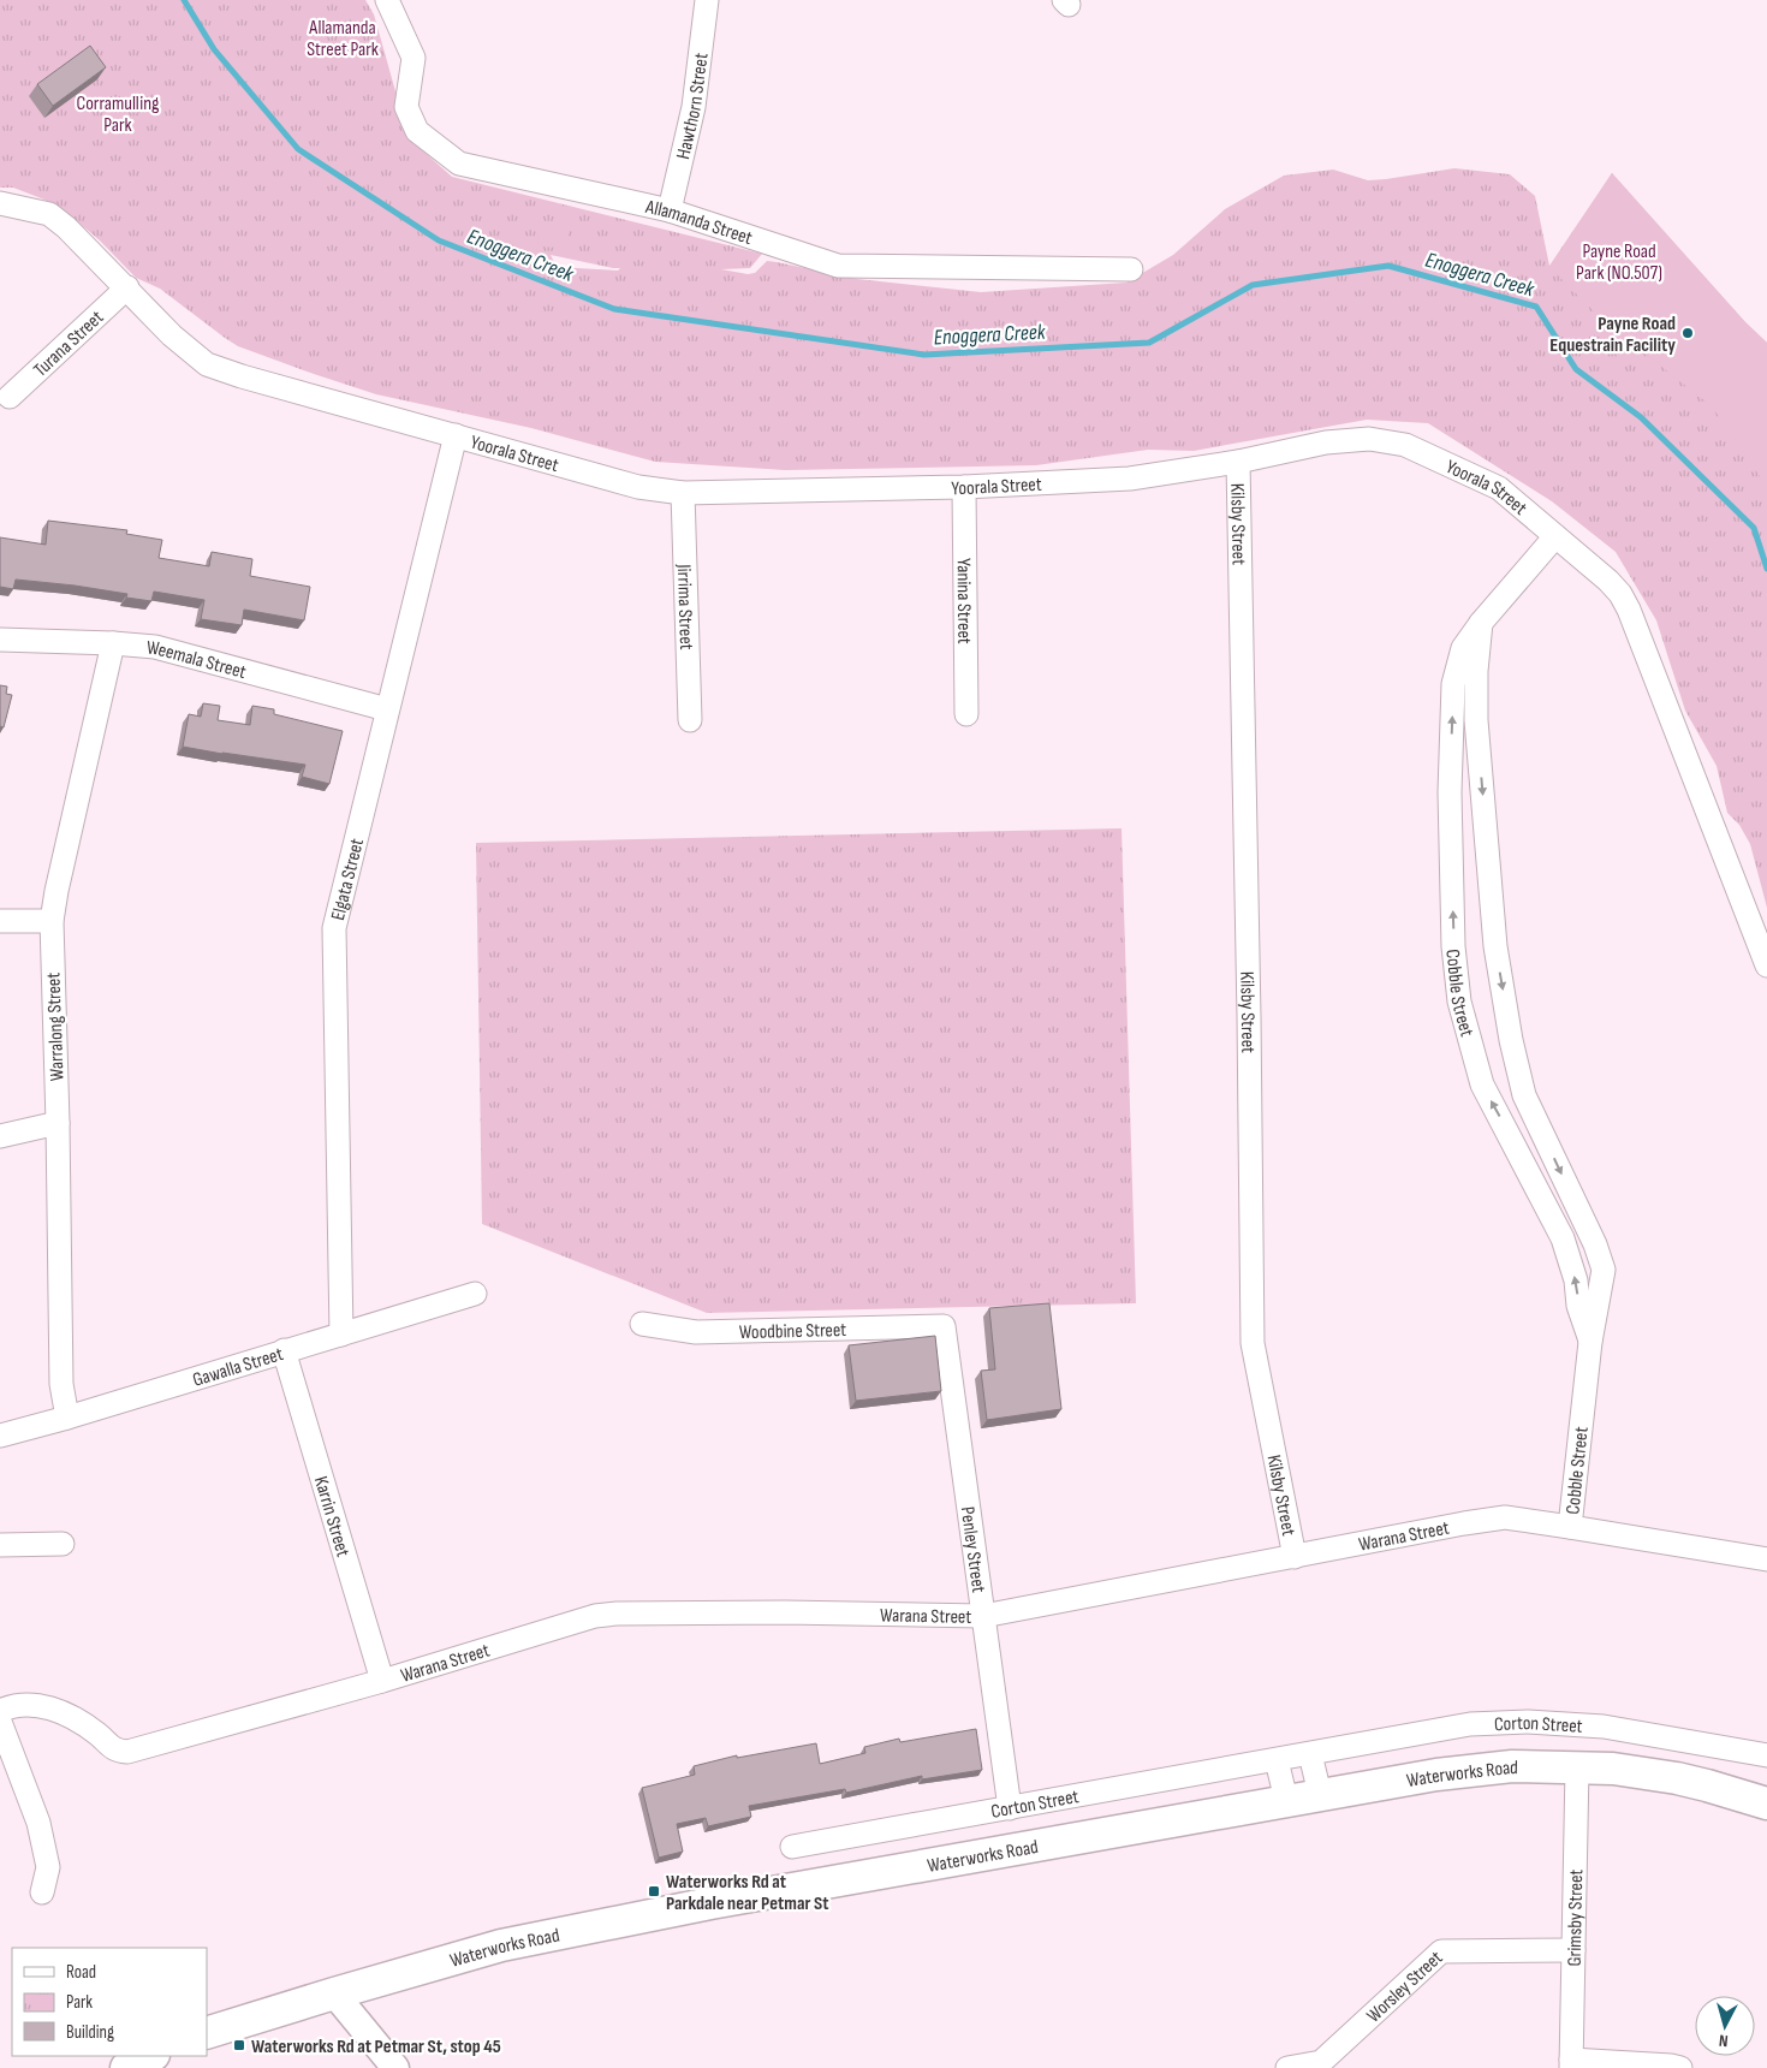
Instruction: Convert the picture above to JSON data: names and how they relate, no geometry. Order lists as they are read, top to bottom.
{
  "streets": {
    "main road": ["Waterworks Road"],
    "street": [
      "Hawthorn Street",
      "Allamanda Street",
      "Turana Street",
      "Yoorala Street",
      "Kilsby Street",
      "Yanina Street",
      "Jirrima Street",
      "Weemala Street",
      "Elgata Street",
      "Cobble Street",
      "Warralong Street",
      "Woodbine Street",
      "Gawalla Street",
      "Karrin Street",
      "Warana Street",
      "Penley Street",
      "Corton Street",
      "Grimsby Street",
      "Worsley Street"
    ]
  },
  "crossings": [
    ["Hawthorn Street", "Allamanda Street"],
    ["Turana Street", "Yoorala Street"],
    ["Yoorala Street", "Kilsby Street"],
    ["Yoorala Street", "Yanina Street"],
    ["Yoorala Street", "Jirrima Street"],
    ["Yoorala Street", "Elgata Street"],
    ["Yoorala Street", "Cobble Street"],
    ["Kilsby Street", "Warana Street"],
    ["Weemala Street", "Elgata Street"],
    ["Weemala Street", "Warralong Street"],
    ["Elgata Street", "Gawalla Street"],
    ["Cobble Street", "Warana Street"],
    ["Warralong Street", "Gawalla Street"],
    ["Woodbine Street", "Penley Street"],
    ["Gawalla Street", "Karrin Street"],
    ["Karrin Street", "Warana Street"],
    ["Warana Street", "Penley Street"],
    ["Penley Street", "Corton Street"],
    ["Waterworks Road", "Grimsby Street"],
    ["Grimsby Street", "Worsley Street"]
  ],
  "water": ["Enoggera Creek"],
  "parks": ["Allamanda Street Park", "Corramulling Park", "Payne Road Park (NO.507)"],
  "places": {
    "other": ["Payne Road Equestrain Facility"],
    "transit": ["Waterworks Rd at Parkdale near Petmar St", "Waterworks Rd at Petmar St, stop 45"]
  },
  "legend": ["Road", "Park", "Building"],
  "north": "bottom"
}
